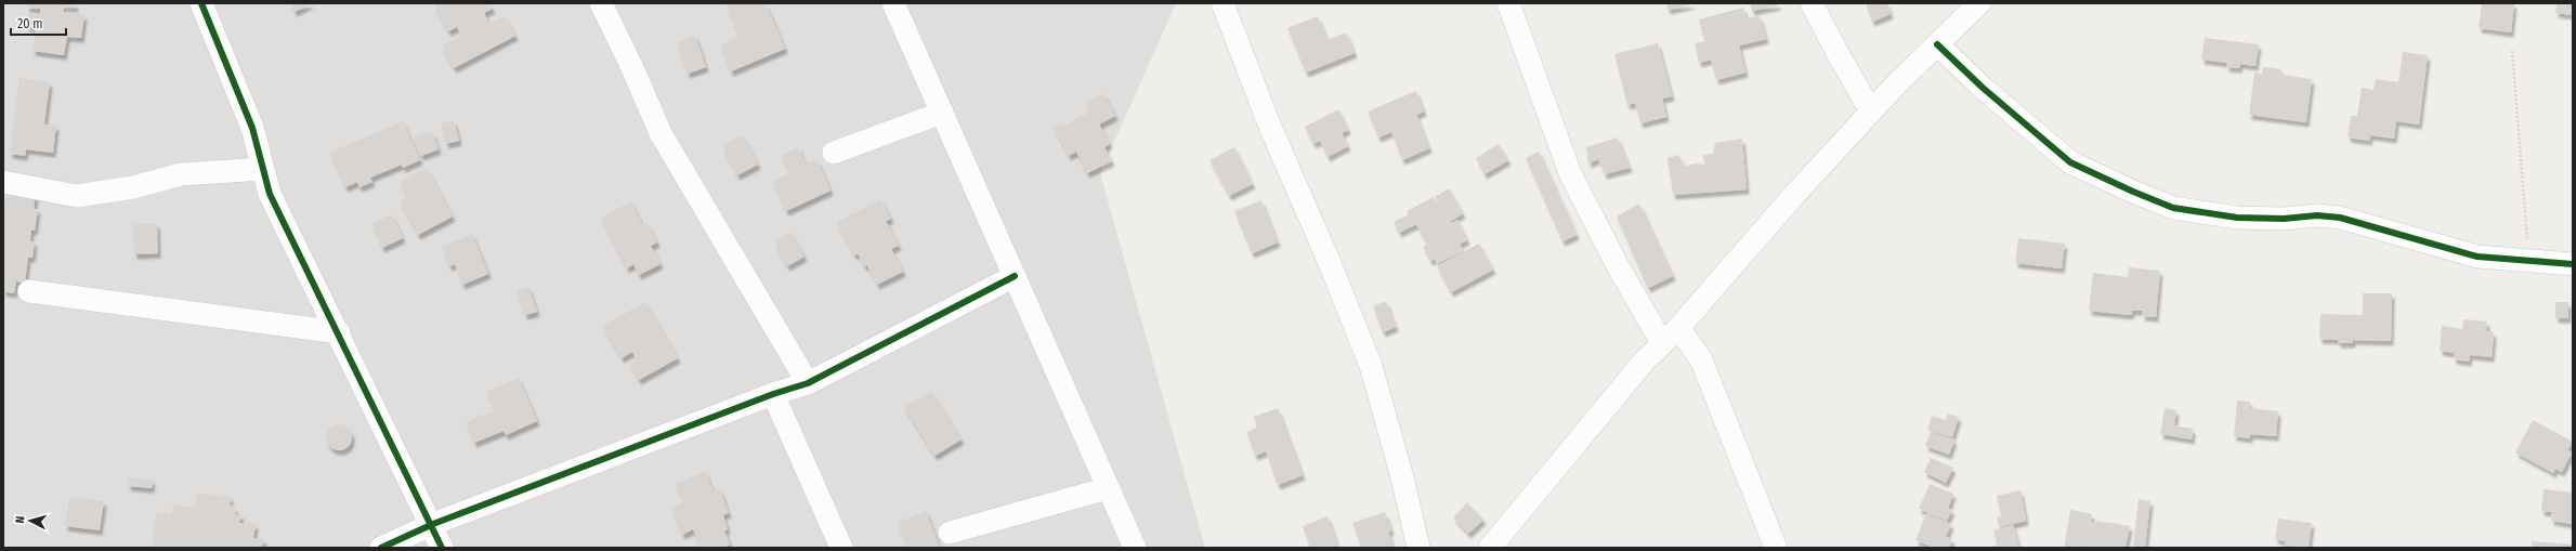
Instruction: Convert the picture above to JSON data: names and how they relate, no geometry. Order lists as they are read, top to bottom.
{
  "scale_bar": "20 m",
  "north": "left"
}
